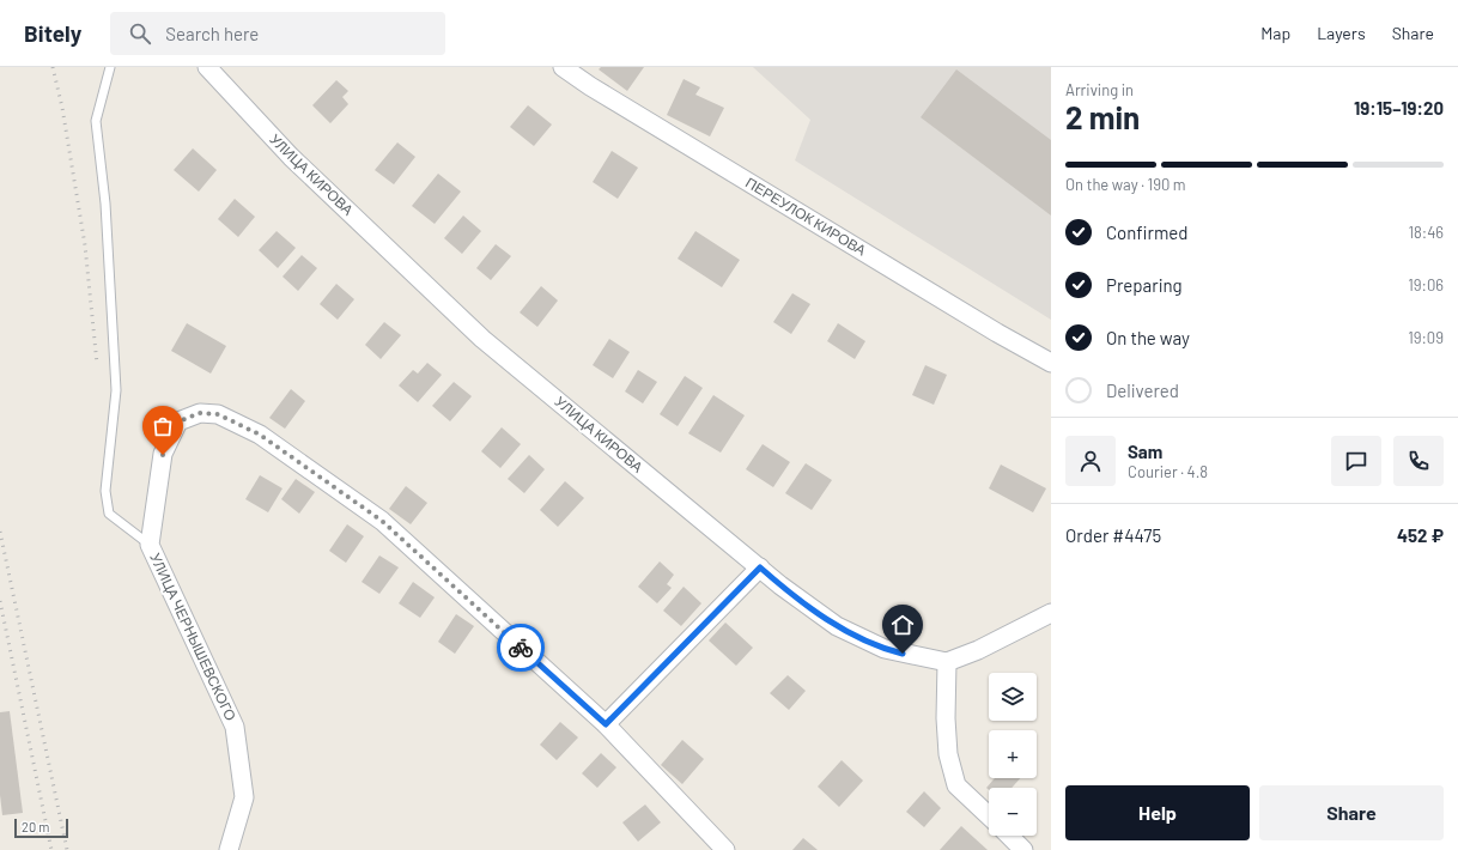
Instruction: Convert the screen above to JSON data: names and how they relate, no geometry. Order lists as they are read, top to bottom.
{
  "streets": {
    "street": ["УЛИЦА КИРОВА", "ПЕРЕУЛОК КИРОВА", "УЛИЦА ЧЕРНЫШЕВСКОГО"]
  },
  "scale_bar": "20 m",
  "page": {
    "header": "Bitely",
    "search": "Search here",
    "nav": ["Map", "Layers", "Share"],
    "heading": ["2 min", "Arriving in", "19:15–19:20"],
    "panel": [
      "Sam",
      "Courier · 4.8",
      "Order #4475",
      "452 ₽"
    ],
    "bar": "On the way · 190 m",
    "list": [
      ["Confirmed", "18:46"],
      ["Preparing", "19:06"],
      ["On the way", "19:09"],
      "Delivered"
    ],
    "map_buttons": ["+", "−"],
    "buttons": ["Help", "Share"],
    "scale": "20 m"
  }
}
